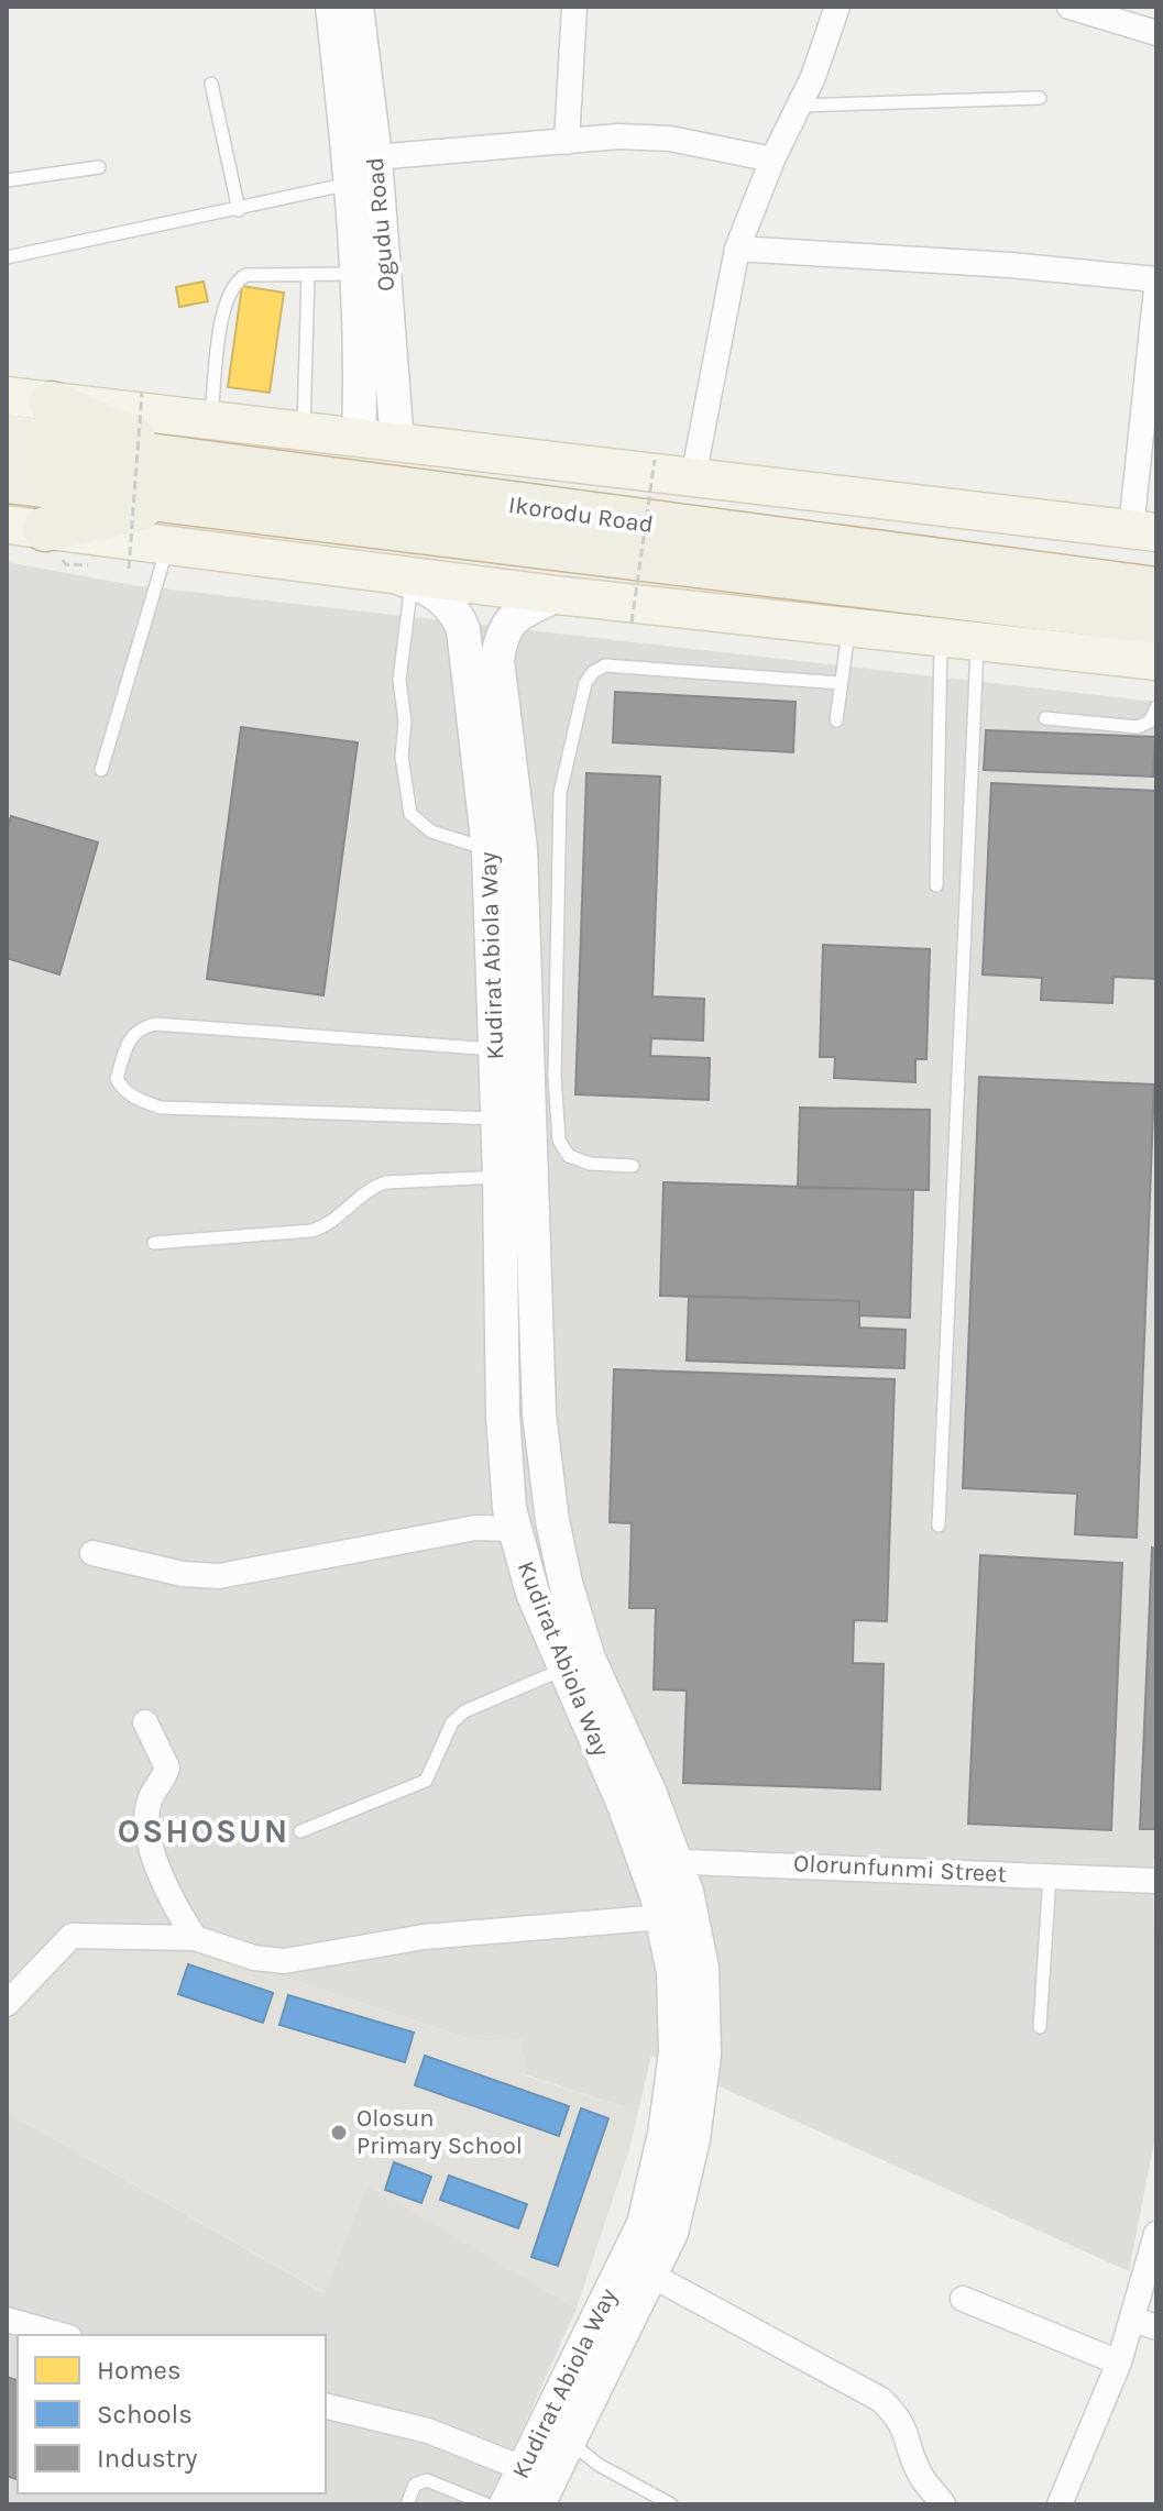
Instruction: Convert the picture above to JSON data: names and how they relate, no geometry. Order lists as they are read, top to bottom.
{
  "streets": {
    "highway": ["Ikorodu Road"],
    "main road": ["Ogudu Road", "Kudirat Abiola Way"],
    "street": ["Olorunfunmi Street"]
  },
  "crossings": [
    ["Ogudu Road", "Ikorodu Road"],
    ["Ikorodu Road", "Kudirat Abiola Way"],
    ["Kudirat Abiola Way", "Olorunfunmi Street"]
  ],
  "districts": ["OSHOSUN"],
  "places": ["Olosun Primary School"],
  "legend": ["Homes", "Schools", "Industry"]
}
